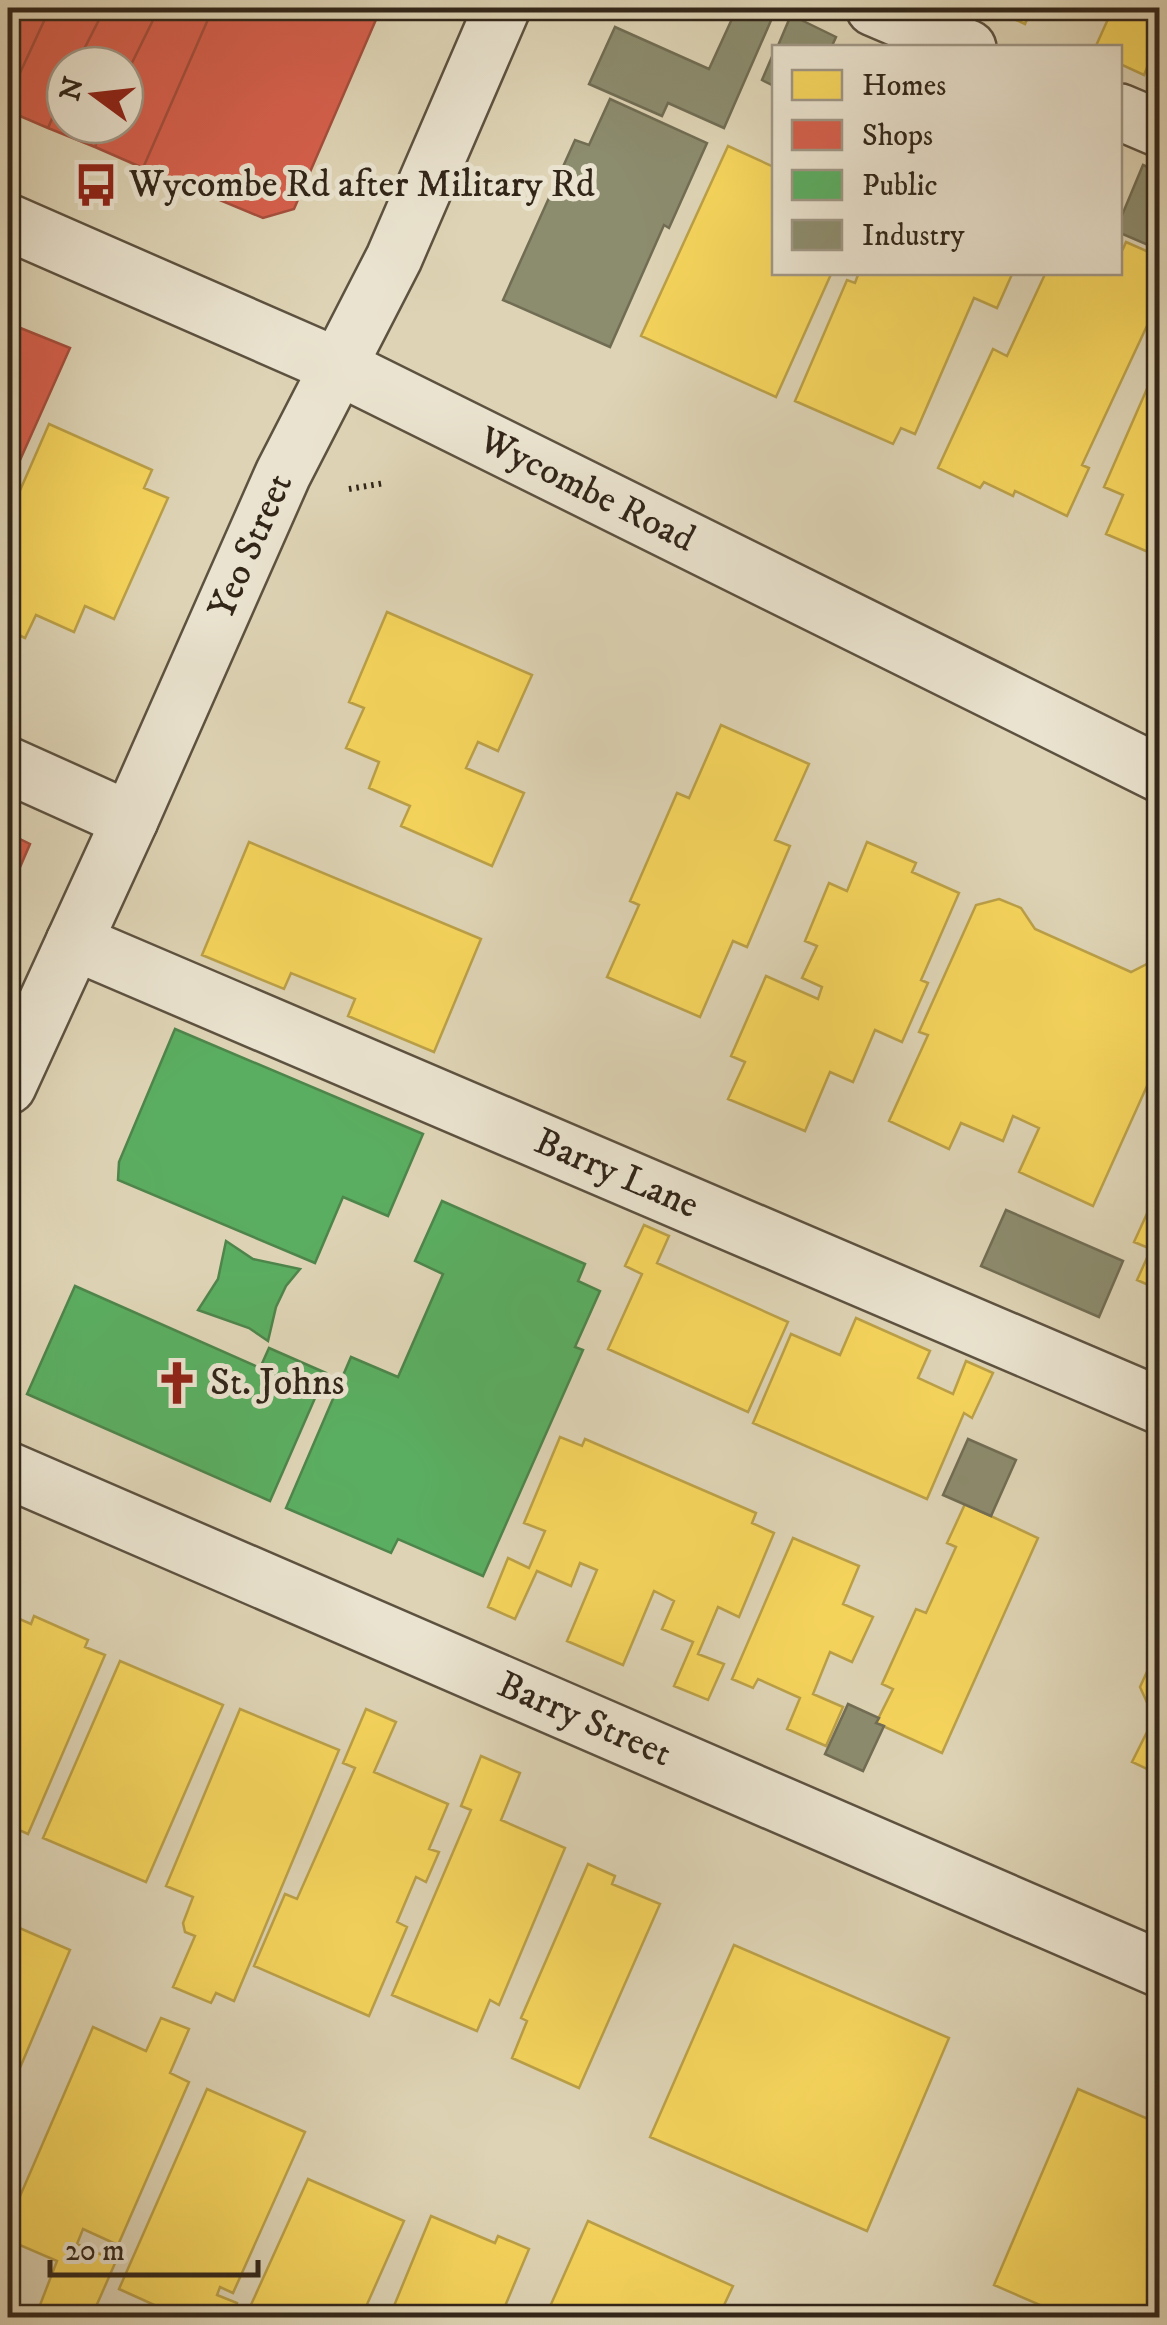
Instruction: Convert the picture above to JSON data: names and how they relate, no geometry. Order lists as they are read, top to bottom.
{
  "streets": {
    "street": [
      "Wycombe Road",
      "Yeo Street",
      "Barry Lane",
      "Barry Street"
    ]
  },
  "crossings": [
    ["Wycombe Road", "Yeo Street"],
    ["Yeo Street", "Barry Lane"]
  ],
  "places": {
    "bus stop": ["Wycombe Rd after Military Rd"],
    "church": ["St. Johns"]
  },
  "legend": [
    "Homes",
    "Shops",
    "Public",
    "Industry"
  ],
  "scale_bar": "20 m",
  "north": "left"
}
